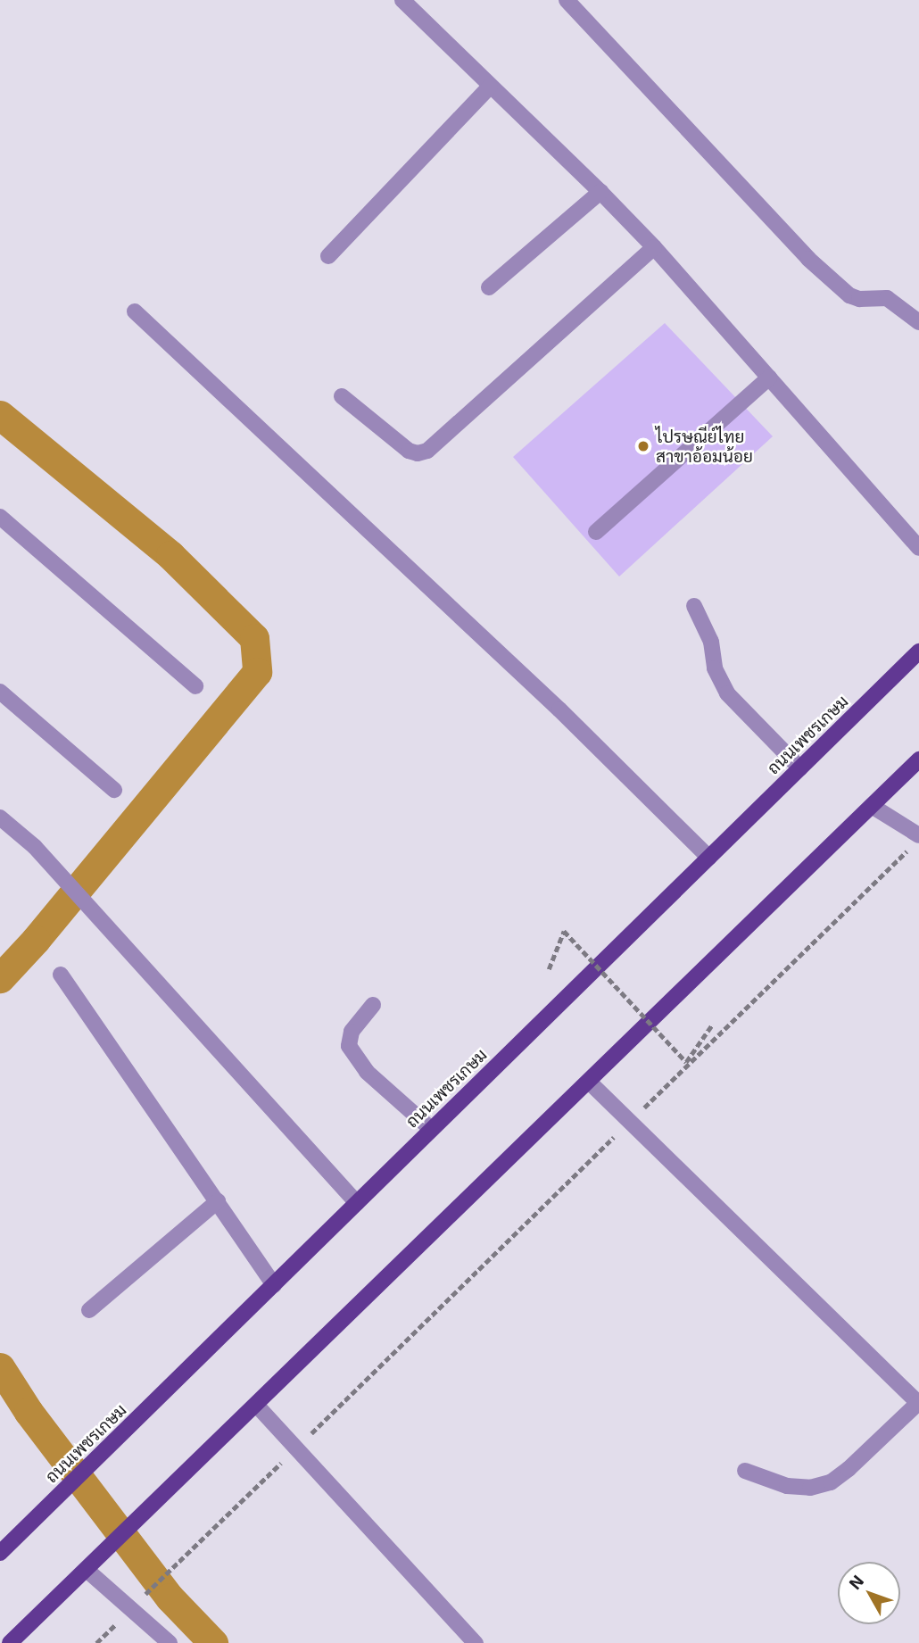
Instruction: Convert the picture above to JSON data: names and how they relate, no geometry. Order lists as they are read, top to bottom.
{
  "streets": {
    "main road": ["ถนนเพชรเกษม"]
  },
  "places": ["ไปรษณีย์ไทย สาขาอ้อมน้อย"],
  "north": "top left"
}
